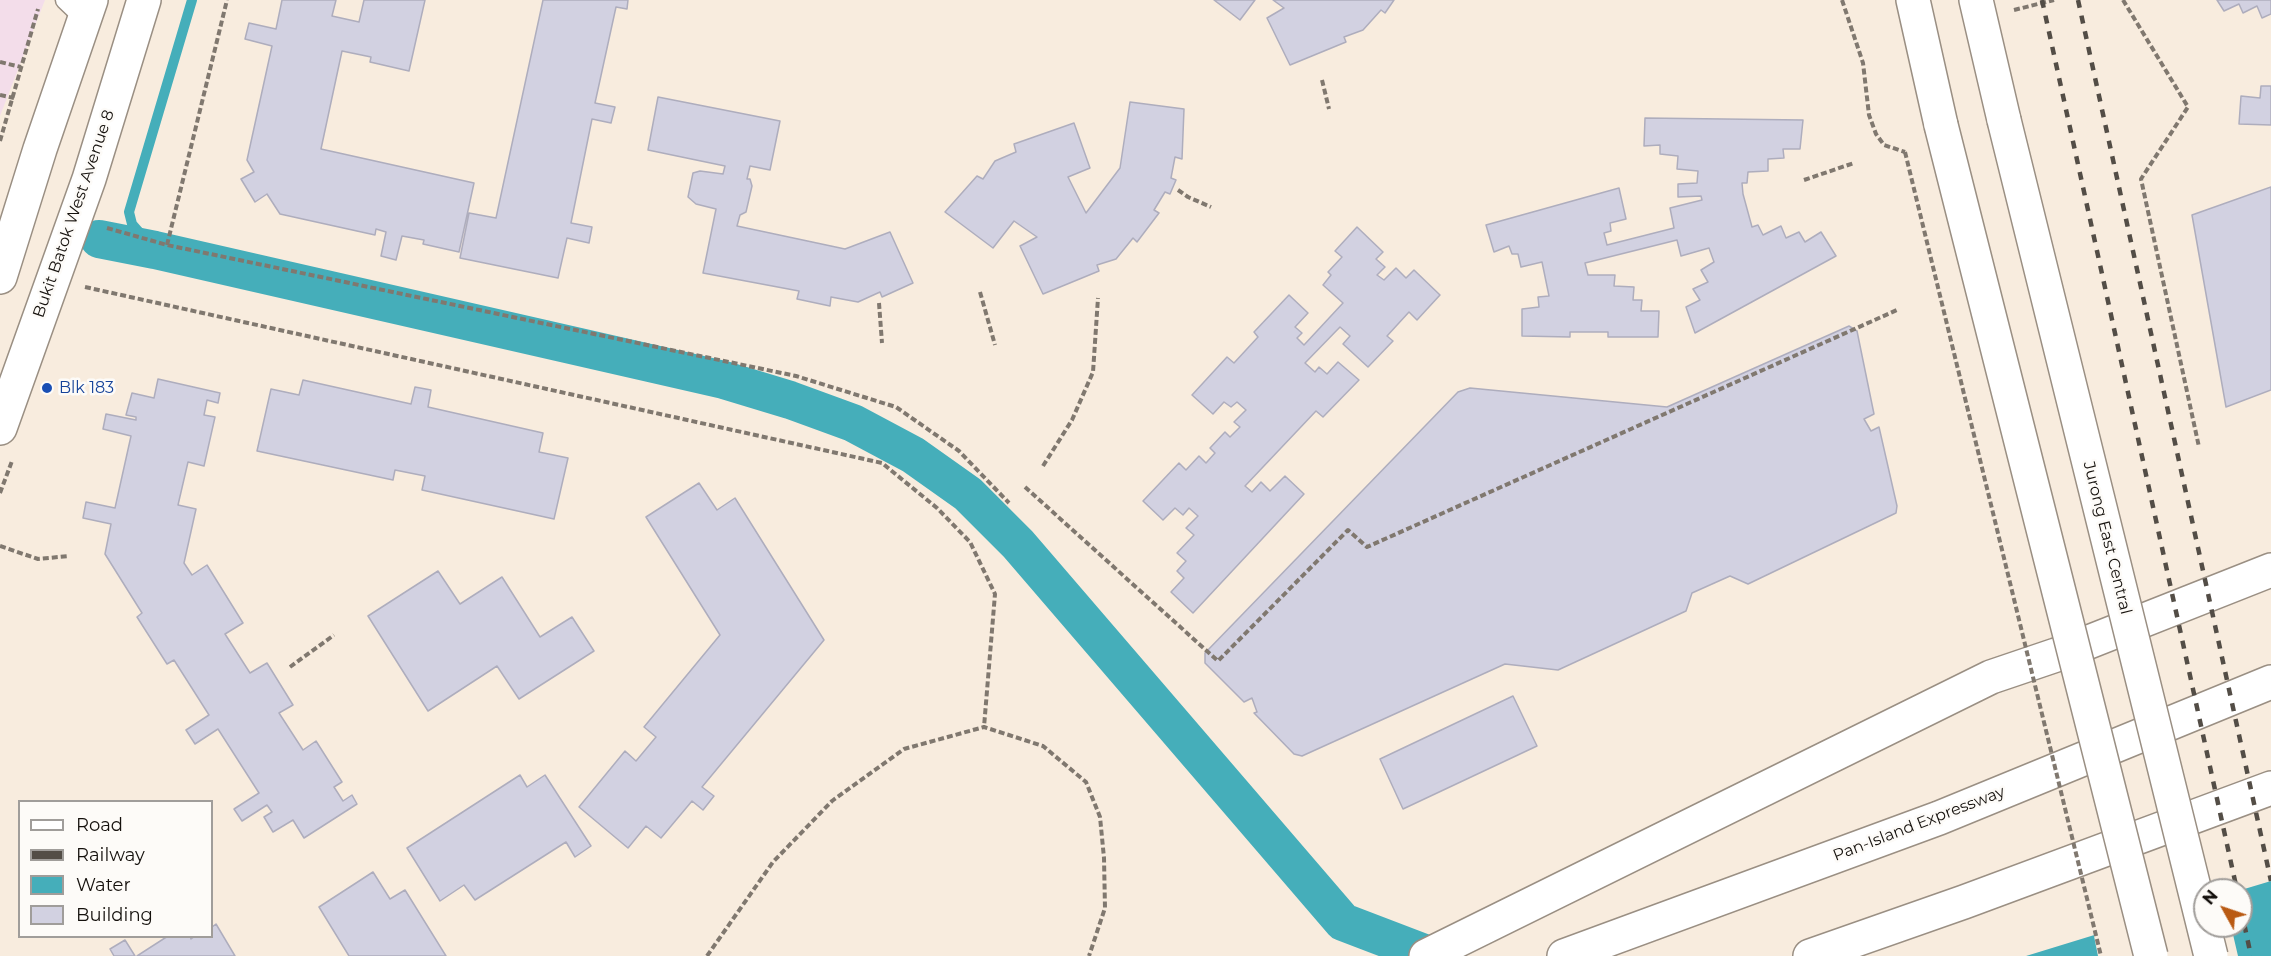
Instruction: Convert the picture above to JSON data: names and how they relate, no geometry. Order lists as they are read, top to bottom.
{
  "streets": {
    "main road": ["Bukit Batok West Avenue 8", "Jurong East Central", "Pan-Island Expressway"]
  },
  "places": ["Blk 183"],
  "legend": [
    "Road",
    "Railway",
    "Water",
    "Building"
  ],
  "north": "top left"
}
